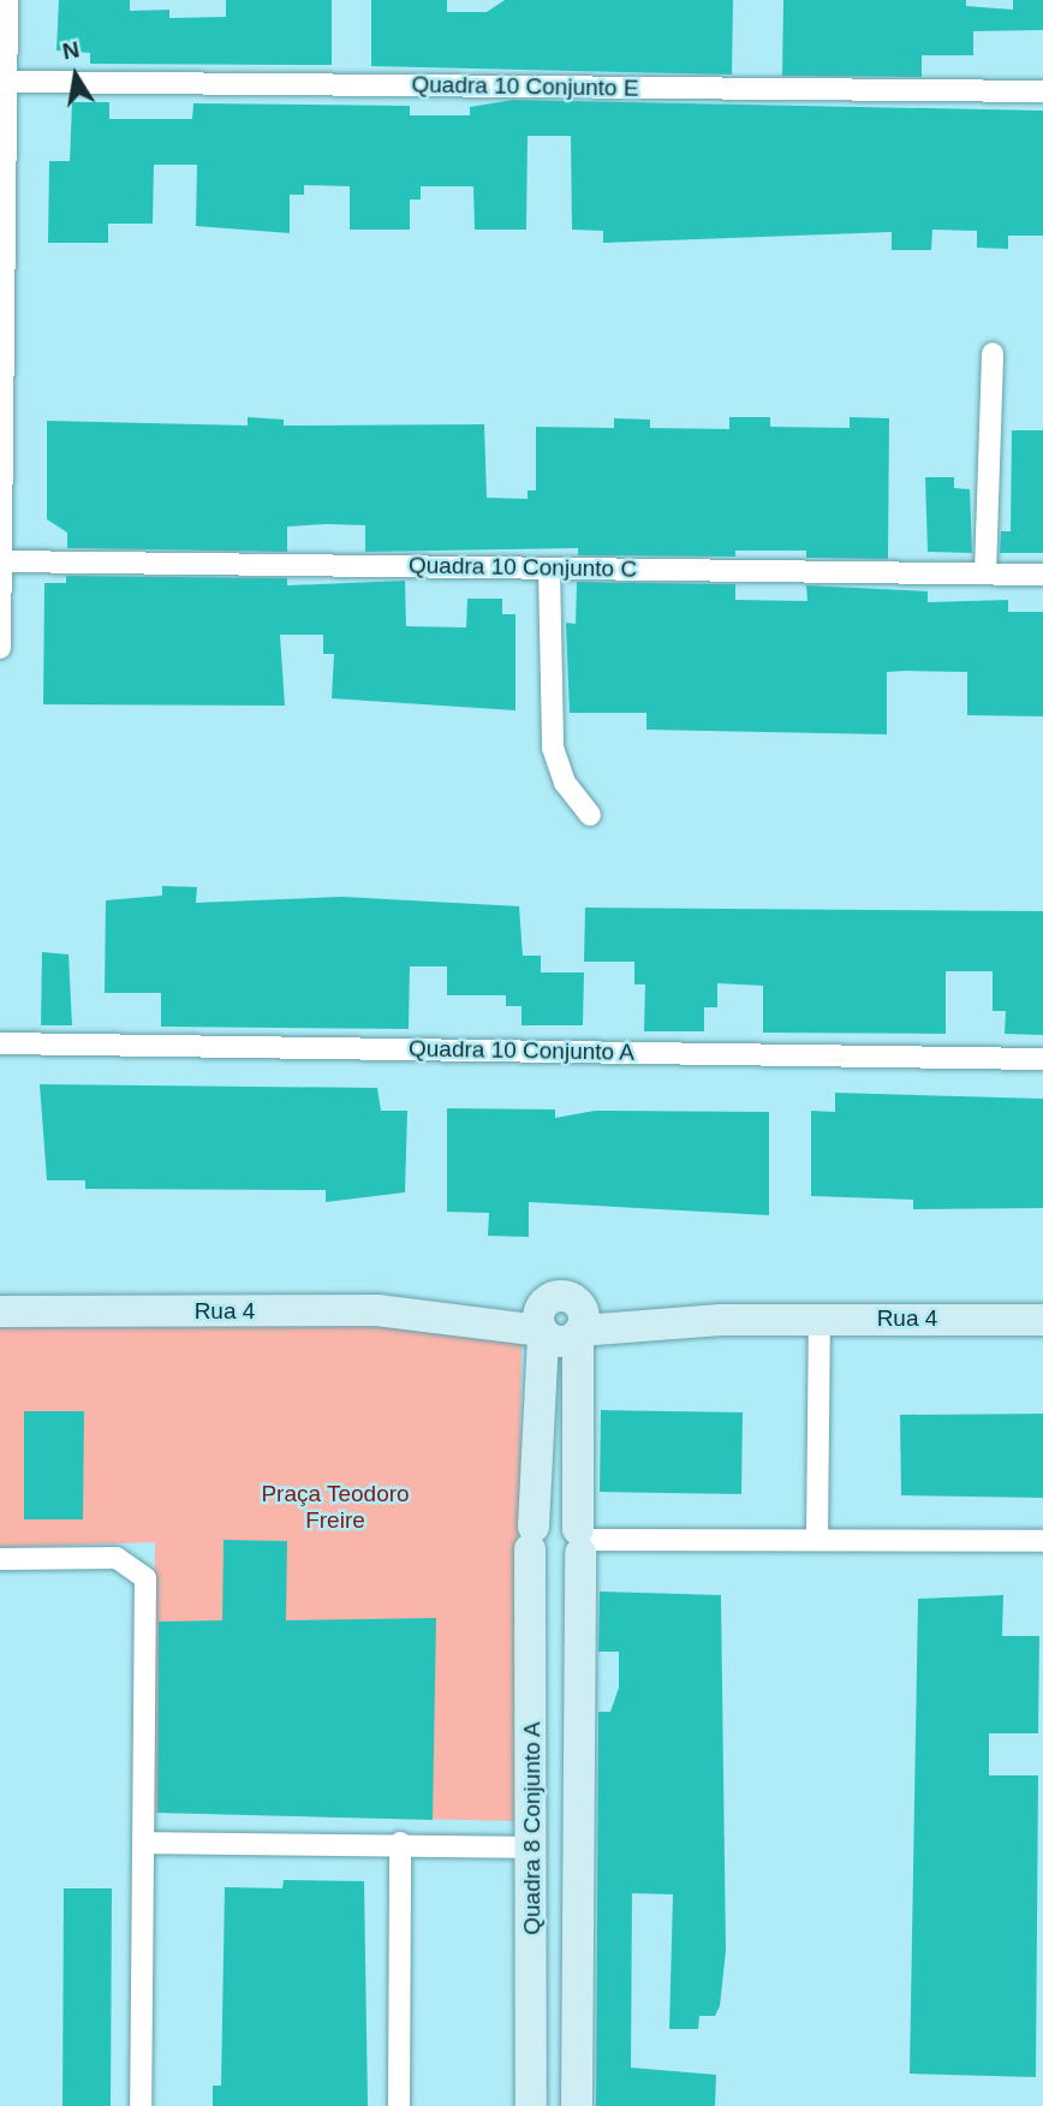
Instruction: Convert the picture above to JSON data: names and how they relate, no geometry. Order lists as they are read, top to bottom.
{
  "streets": {
    "street": [
      "Quadra 10 Conjunto E",
      "Quadra 10 Conjunto C",
      "Quadra 10 Conjunto A",
      "Rua 4",
      "Quadra 8 Conjunto A"
    ]
  },
  "crossings": [
    ["Rua 4", "Quadra 8 Conjunto A"]
  ],
  "parks": ["Praça Teodoro Freire"],
  "north": "top"
}
